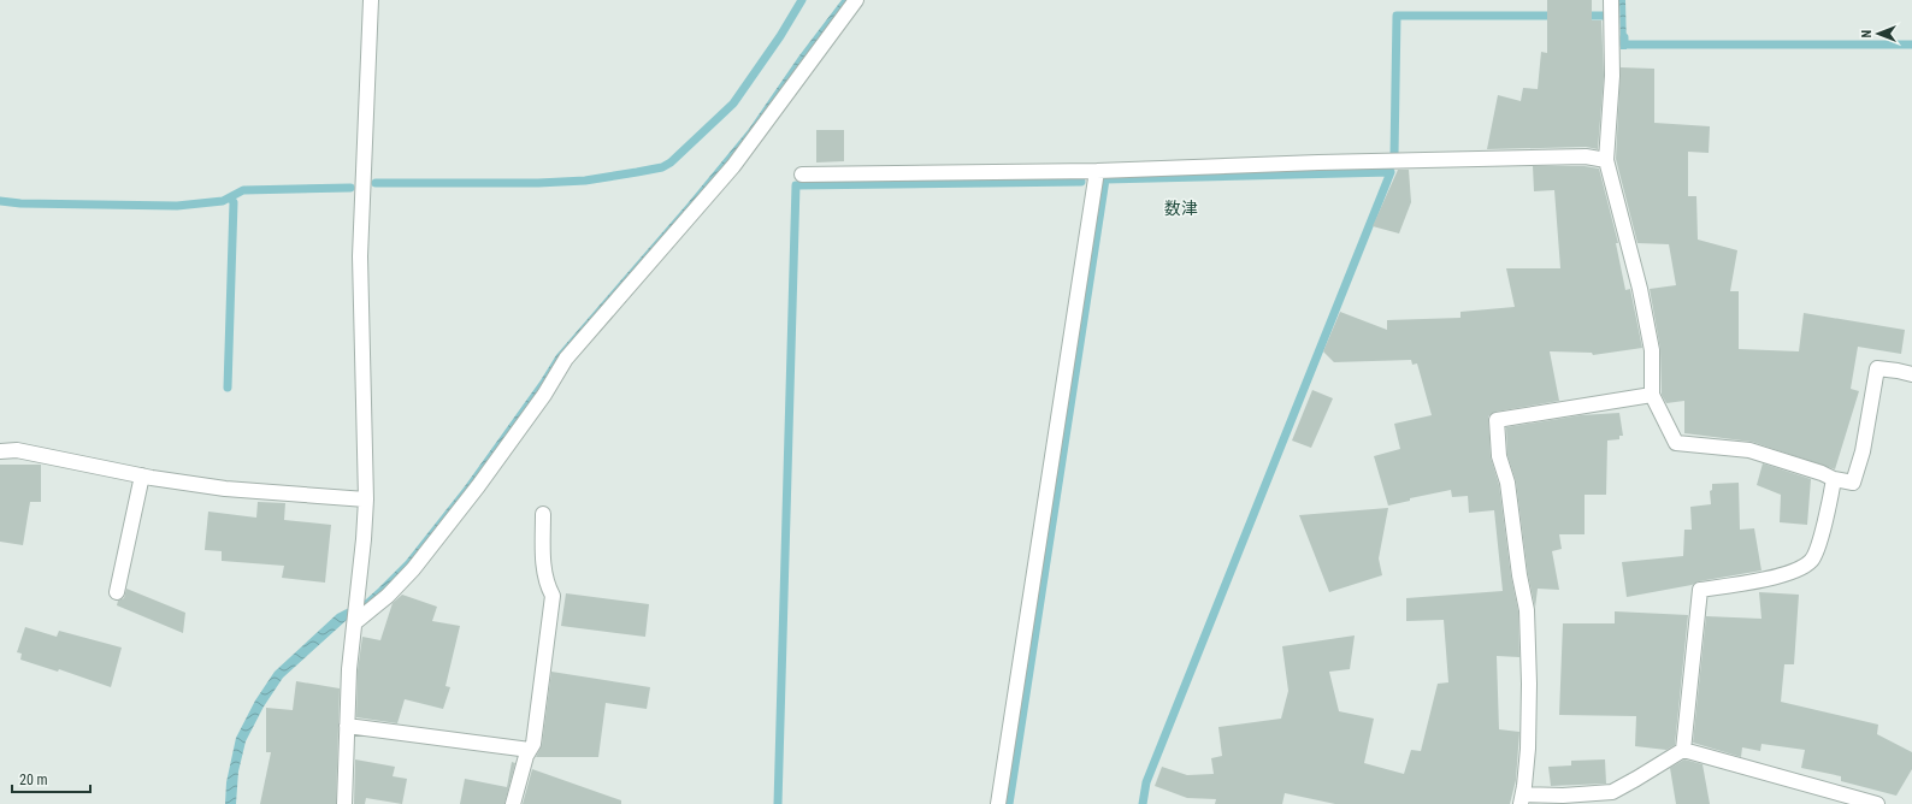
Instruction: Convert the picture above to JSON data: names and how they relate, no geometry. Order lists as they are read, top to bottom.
{
  "districts": ["数津"],
  "scale_bar": "20 m",
  "north": "left"
}
